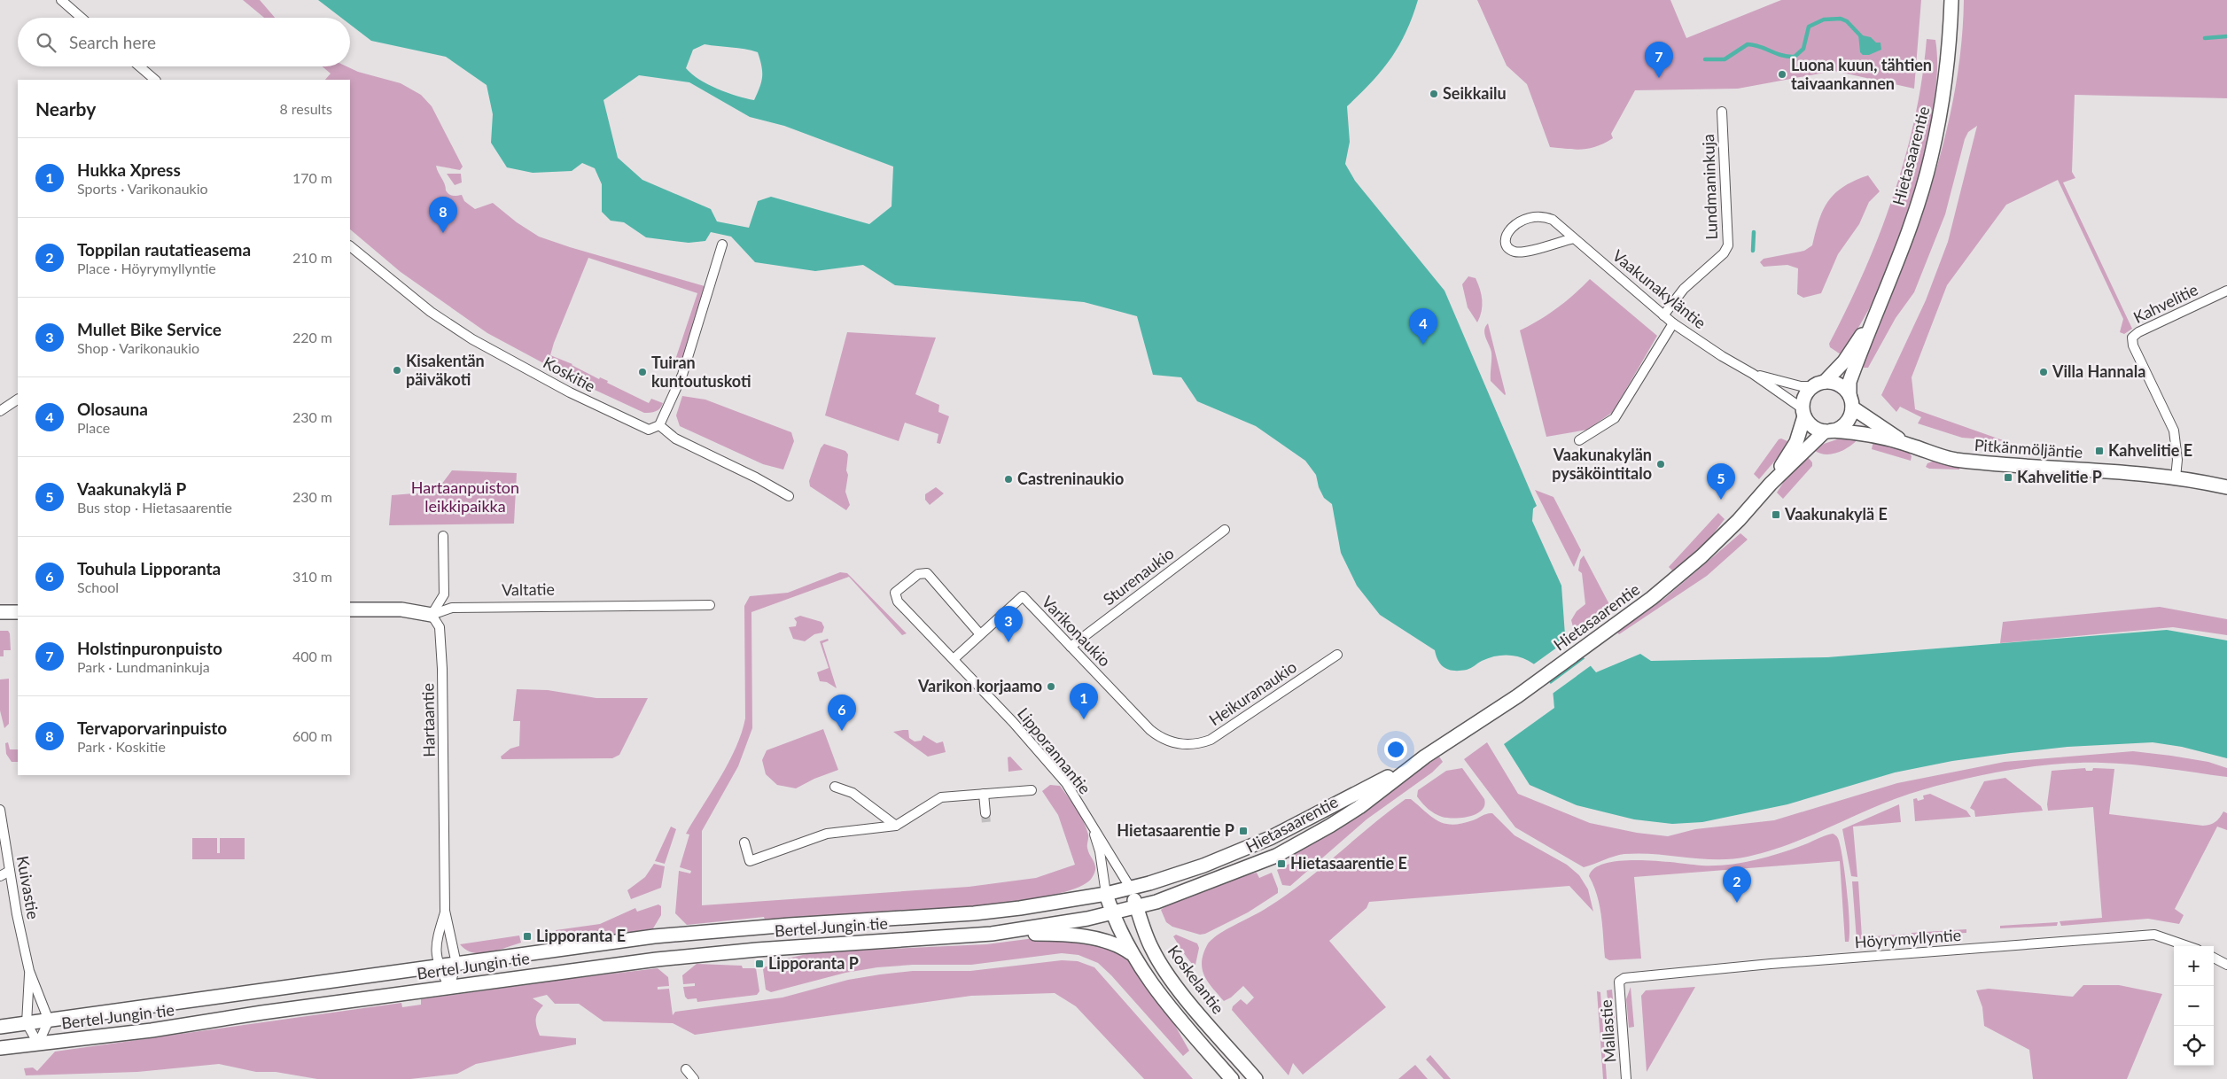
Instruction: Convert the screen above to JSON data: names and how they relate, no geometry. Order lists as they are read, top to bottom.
{
  "streets": {
    "main road": [
      "Hietasaarentie",
      "Pitkänmöljäntie",
      "Valtatie",
      "Bertel Jungin tie",
      "Koskelantie"
    ],
    "street": [
      "Lundmaninkuja",
      "Vaakunakyläntie",
      "Kahvelitie",
      "Koskitie",
      "Sturenaukio",
      "Varikonaukio",
      "Heikuranaukio",
      "Hartaantie",
      "Lipporannantie",
      "Kuivastie",
      "Höyrymyllyntie",
      "Mallastie"
    ]
  },
  "crossings": [
    ["Hietasaarentie", "Vaakunakyläntie"],
    ["Hietasaarentie", "Pitkänmöljäntie"],
    ["Hietasaarentie", "Lipporannantie"],
    ["Hietasaarentie", "Bertel Jungin tie"],
    ["Hietasaarentie", "Koskelantie"],
    ["Lundmaninkuja", "Vaakunakyläntie"],
    ["Vaakunakyläntie", "Pitkänmöljäntie"],
    ["Kahvelitie", "Pitkänmöljäntie"],
    ["Sturenaukio", "Varikonaukio"],
    ["Valtatie", "Hartaantie"],
    ["Varikonaukio", "Heikuranaukio"],
    ["Varikonaukio", "Lipporannantie"],
    ["Hartaantie", "Bertel Jungin tie"],
    ["Lipporannantie", "Bertel Jungin tie"],
    ["Lipporannantie", "Koskelantie"],
    ["Kuivastie", "Bertel Jungin tie"],
    ["Bertel Jungin tie", "Koskelantie"],
    ["Höyrymyllyntie", "Mallastie"]
  ],
  "parks": ["Hartaanpuiston leikkipaikka"],
  "places": {
    "other": [
      "Luona kuun, tähtien taivaankannen",
      "Seikkailu",
      "Kisakentän päiväkoti",
      "Tuiran kuntoutuskoti",
      "Villa Hannala",
      "Vaakunakylän pysäköintitalo",
      "Castreninaukio",
      "Varikon korjaamo"
    ],
    "transit": [
      "Kahvelitie E",
      "Kahvelitie P",
      "Vaakunakylä E",
      "Hietasaarentie P",
      "Hietasaarentie E",
      "Lipporanta E",
      "Lipporanta P"
    ]
  },
  "page": {
    "search": "Search here",
    "pins": [
      "7",
      "8",
      "4",
      "5",
      "3",
      "1",
      "6",
      "2"
    ],
    "heading": ["Nearby", "8 results"],
    "list": [
      {
        "mark": "1",
        "name": "Hukka Xpress",
        "note": "Sports · Varikonaukio",
        "value": "170 m"
      },
      {
        "mark": "2",
        "name": "Toppilan rautatieasema",
        "note": "Place · Höyrymyllyntie",
        "value": "210 m"
      },
      {
        "mark": "3",
        "name": "Mullet Bike Service",
        "note": "Shop · Varikonaukio",
        "value": "220 m"
      },
      {
        "mark": "4",
        "name": "Olosauna",
        "note": "Place",
        "value": "230 m"
      },
      {
        "mark": "5",
        "name": "Vaakunakylä P",
        "note": "Bus stop · Hietasaarentie",
        "value": "230 m"
      },
      {
        "mark": "6",
        "name": "Touhula Lipporanta",
        "note": "School",
        "value": "310 m"
      },
      {
        "mark": "7",
        "name": "Holstinpuronpuisto",
        "note": "Park · Lundmaninkuja",
        "value": "400 m"
      },
      {
        "mark": "8",
        "name": "Tervaporvarinpuisto",
        "note": "Park · Koskitie",
        "value": "600 m"
      }
    ],
    "map_buttons": ["+", "−"]
  }
}
